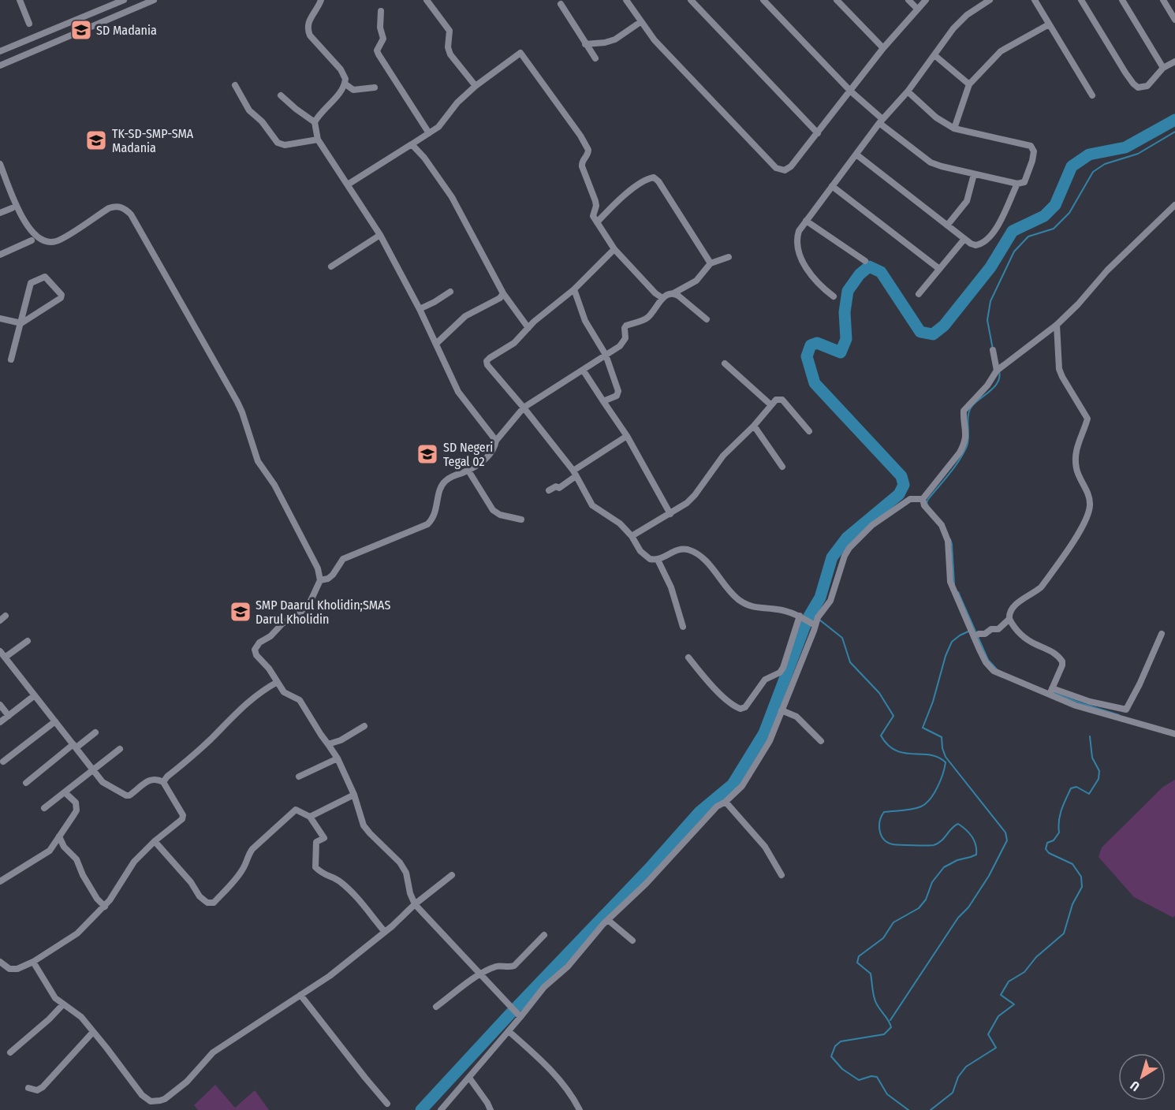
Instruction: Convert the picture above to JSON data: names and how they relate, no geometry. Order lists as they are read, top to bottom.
{
  "places": {
    "school or university": [
      "SD Madania",
      "TK-SD-SMP-SMA Madania",
      "SD Negeri Tegal 02",
      "SMP Daarul Kholidin;SMAS Darul Kholidin"
    ]
  },
  "north": "bottom left"
}
